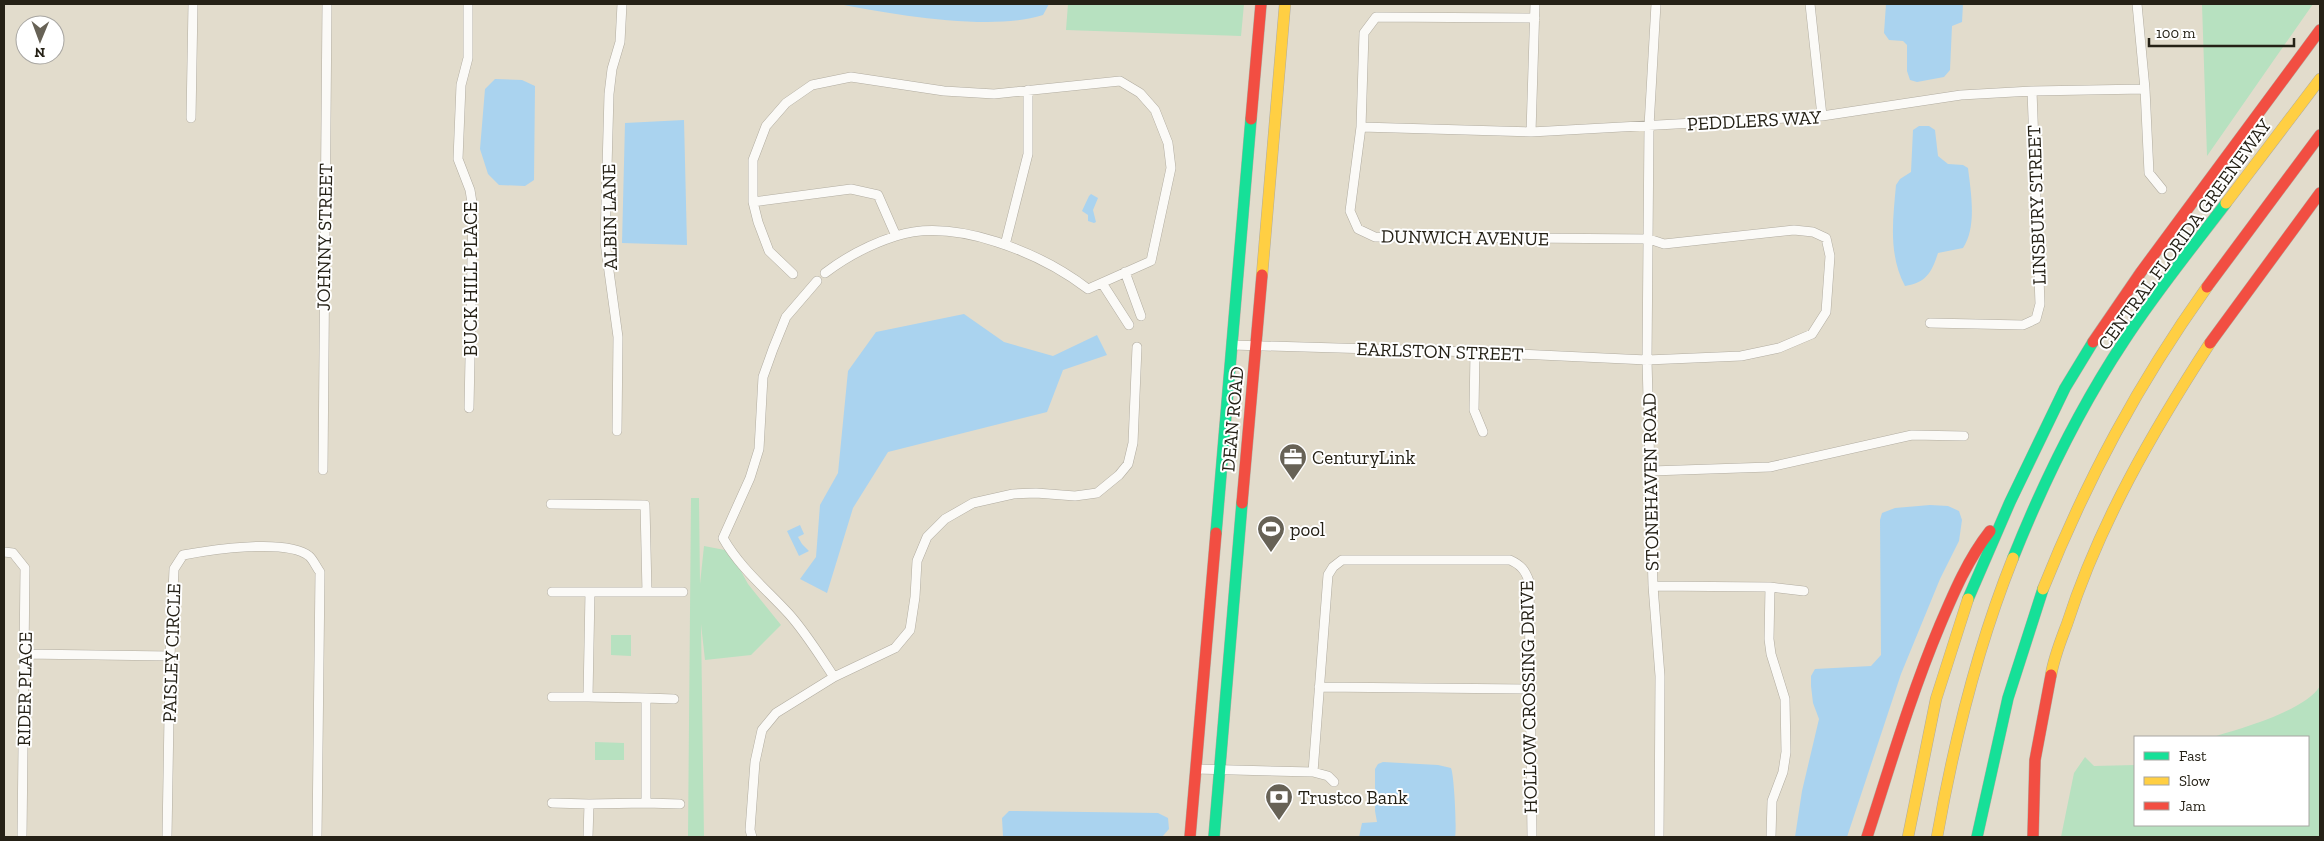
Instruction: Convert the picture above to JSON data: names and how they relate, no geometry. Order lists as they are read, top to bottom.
{
  "streets": {
    "main road": ["CENTRAL FLORIDA GREENEWAY", "DEAN ROAD"],
    "street": [
      "PEDDLERS WAY",
      "LINSBURY STREET",
      "ALBIN LANE",
      "JOHNNY STREET",
      "DUNWICH AVENUE",
      "BUCK HILL PLACE",
      "EARLSTON STREET",
      "STONEHAVEN ROAD",
      "PAISLEY CIRCLE",
      "RIDER PLACE",
      "HOLLOW CROSSING DRIVE"
    ]
  },
  "crossings": [
    ["PEDDLERS WAY", "LINSBURY STREET"],
    ["PEDDLERS WAY", "DUNWICH AVENUE"],
    ["PEDDLERS WAY", "STONEHAVEN ROAD"],
    ["DUNWICH AVENUE", "EARLSTON STREET"],
    ["DUNWICH AVENUE", "STONEHAVEN ROAD"],
    ["EARLSTON STREET", "DEAN ROAD"],
    ["EARLSTON STREET", "STONEHAVEN ROAD"]
  ],
  "places": {
    "office": ["CenturyLink"],
    "sports": ["pool"],
    "bank": ["Trustco Bank"]
  },
  "legend": ["Fast", "Slow", "Jam"],
  "scale_bar": "100 m",
  "north": "bottom"
}
